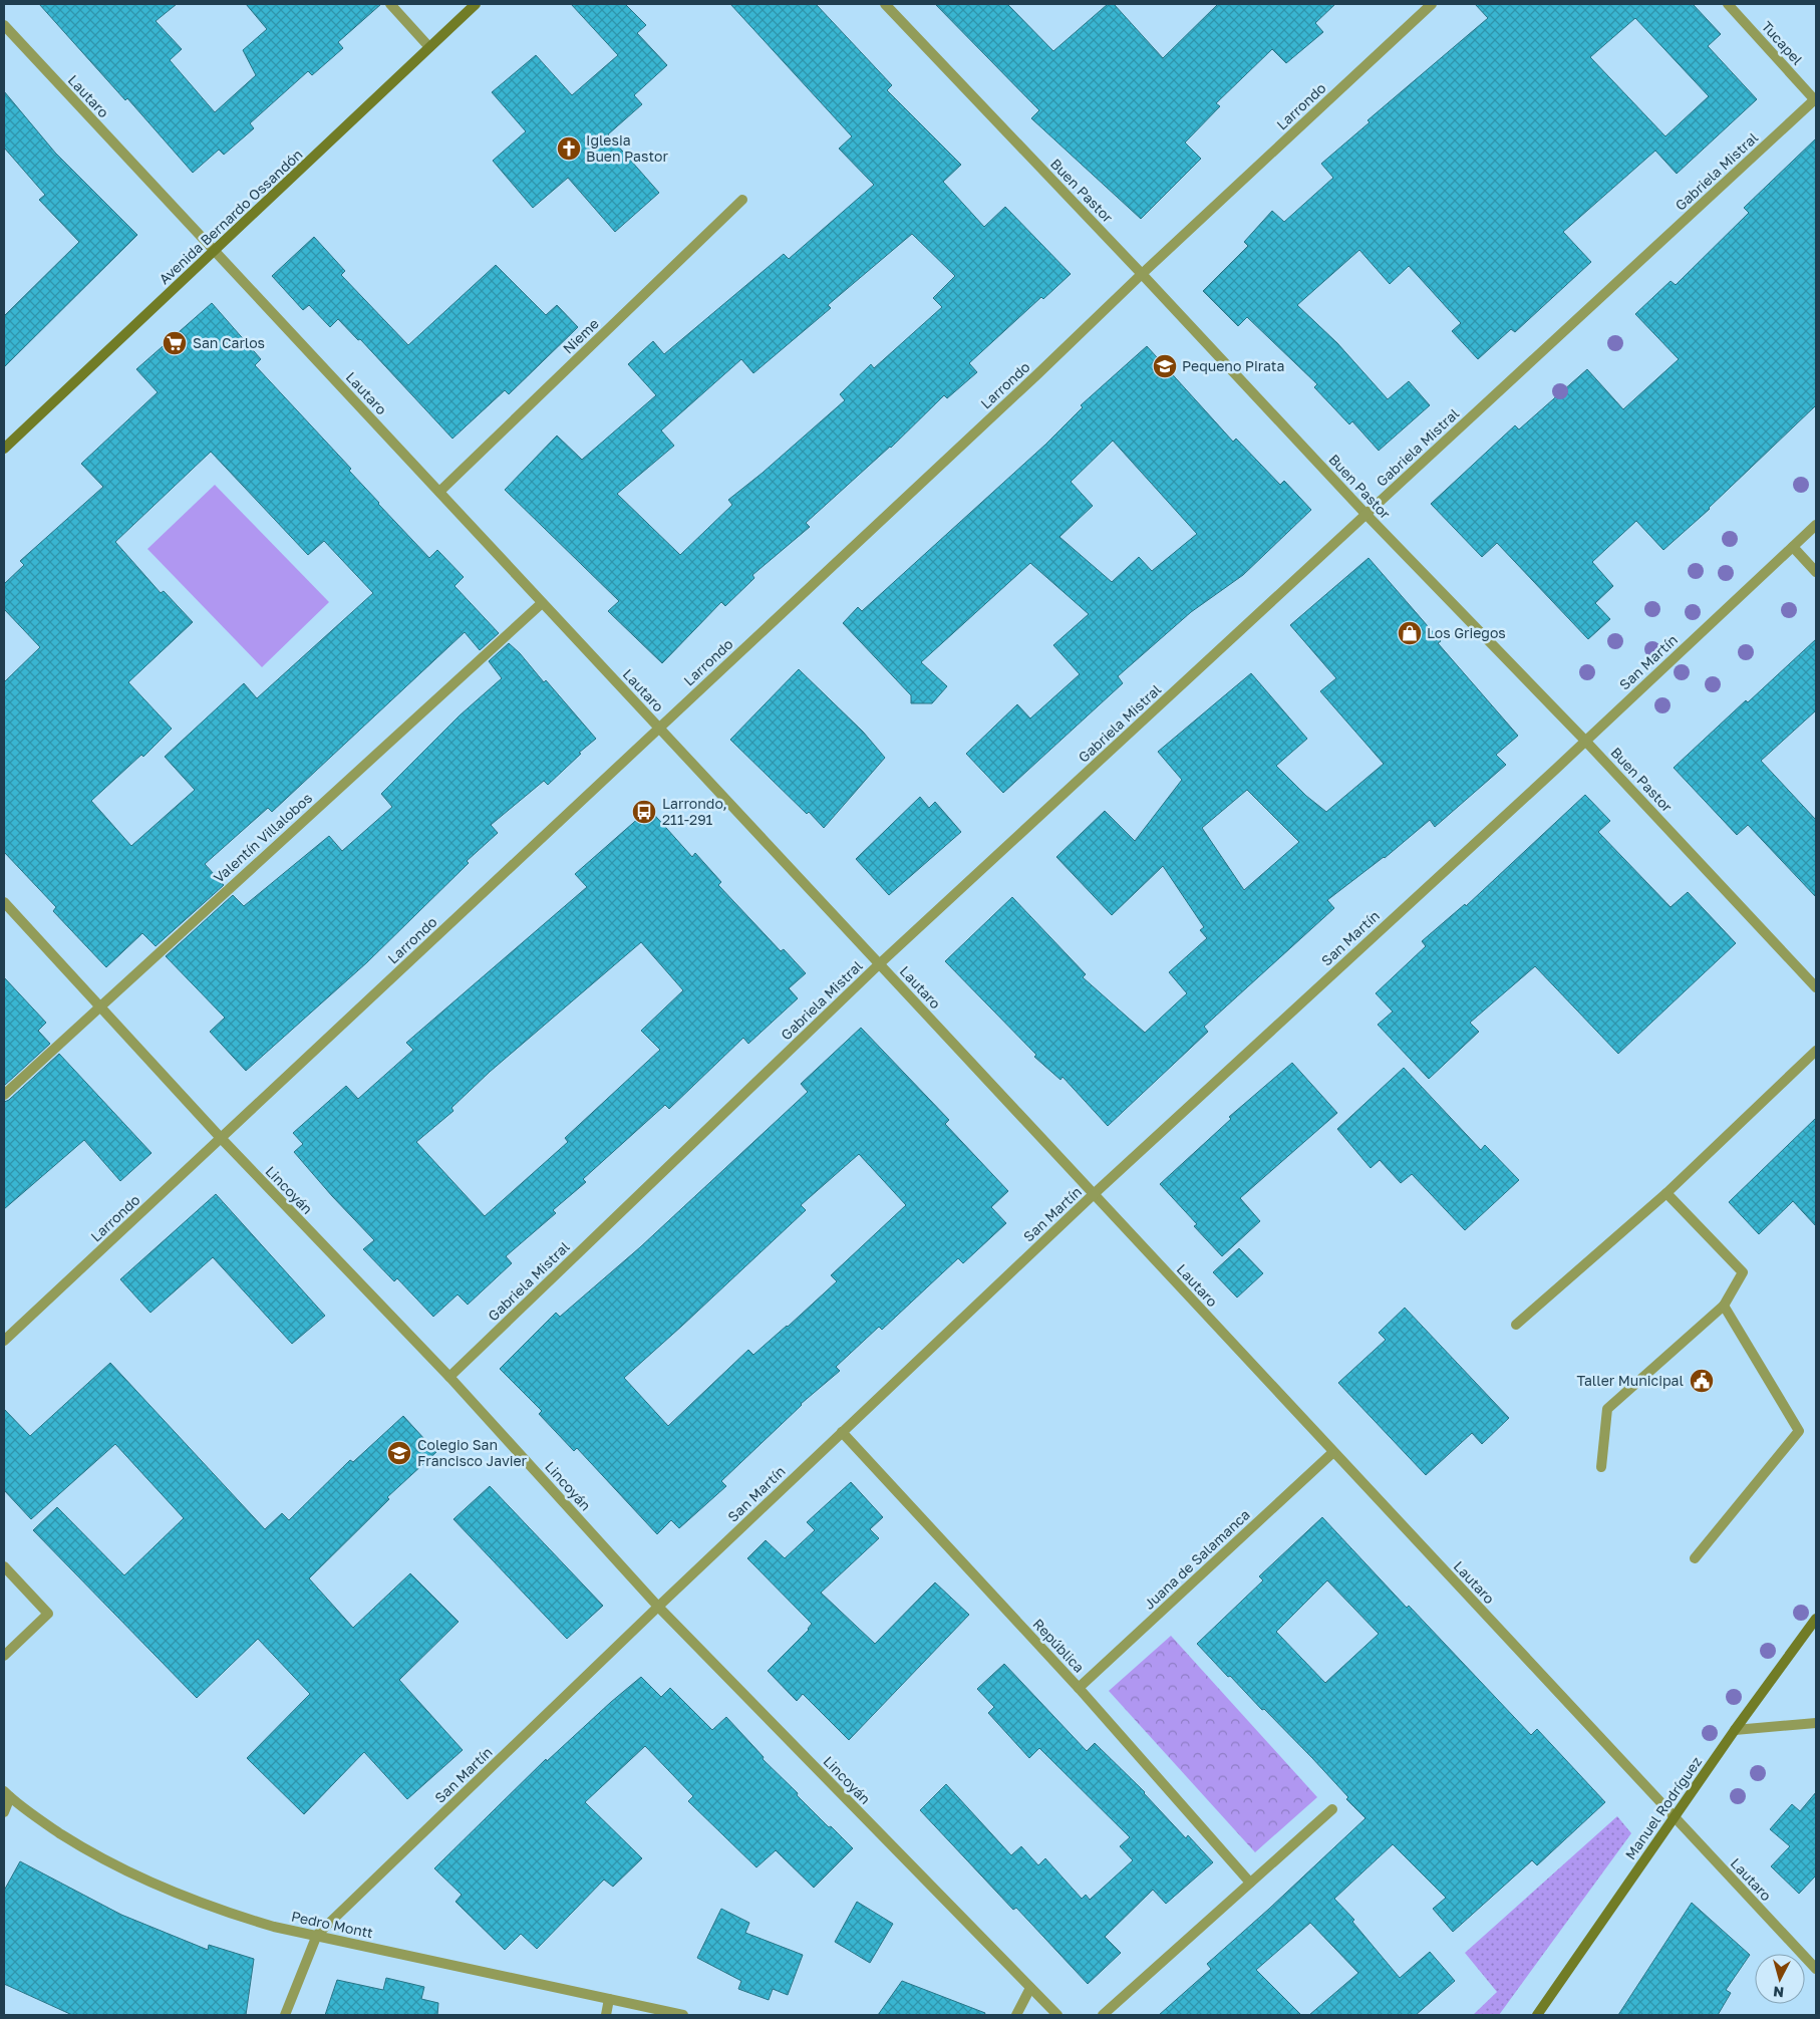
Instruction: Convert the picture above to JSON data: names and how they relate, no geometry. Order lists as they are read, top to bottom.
{
  "streets": {
    "main road": ["Avenida Bernardo Ossandón", "Manuel Rodríguez"],
    "street": [
      "Tucapel",
      "Lautaro",
      "Larrondo",
      "Gabriela Mistral",
      "Buen Pastor",
      "Nieme",
      "San Martín",
      "Valentín Villalobos",
      "Lincoyán",
      "Juana de Salamanca",
      "República",
      "Pedro Montt"
    ]
  },
  "crossings": [
    ["Tucapel", "Gabriela Mistral"],
    ["Lautaro", "Larrondo"],
    ["Lautaro", "Gabriela Mistral"],
    ["Lautaro", "Avenida Bernardo Ossandón"],
    ["Lautaro", "Nieme"],
    ["Lautaro", "San Martín"],
    ["Lautaro", "Valentín Villalobos"],
    ["Lautaro", "Juana de Salamanca"],
    ["Lautaro", "Manuel Rodríguez"],
    ["Larrondo", "Buen Pastor"],
    ["Larrondo", "Lincoyán"],
    ["Gabriela Mistral", "Buen Pastor"],
    ["Gabriela Mistral", "Lincoyán"],
    ["Buen Pastor", "San Martín"],
    ["San Martín", "Lincoyán"],
    ["San Martín", "República"],
    ["San Martín", "Pedro Montt"],
    ["Valentín Villalobos", "Lincoyán"],
    ["Juana de Salamanca", "República"]
  ],
  "places": {
    "church": ["Iglesia Buen Pastor"],
    "supermarket": ["San Carlos"],
    "school or university": ["Pequeno Pirata", "Colegio San Francisco Javier"],
    "shop": ["Los Griegos"],
    "bus stop": ["Larrondo, 211-291"],
    "public building": ["Taller Municipal"]
  },
  "north": "bottom"
}
